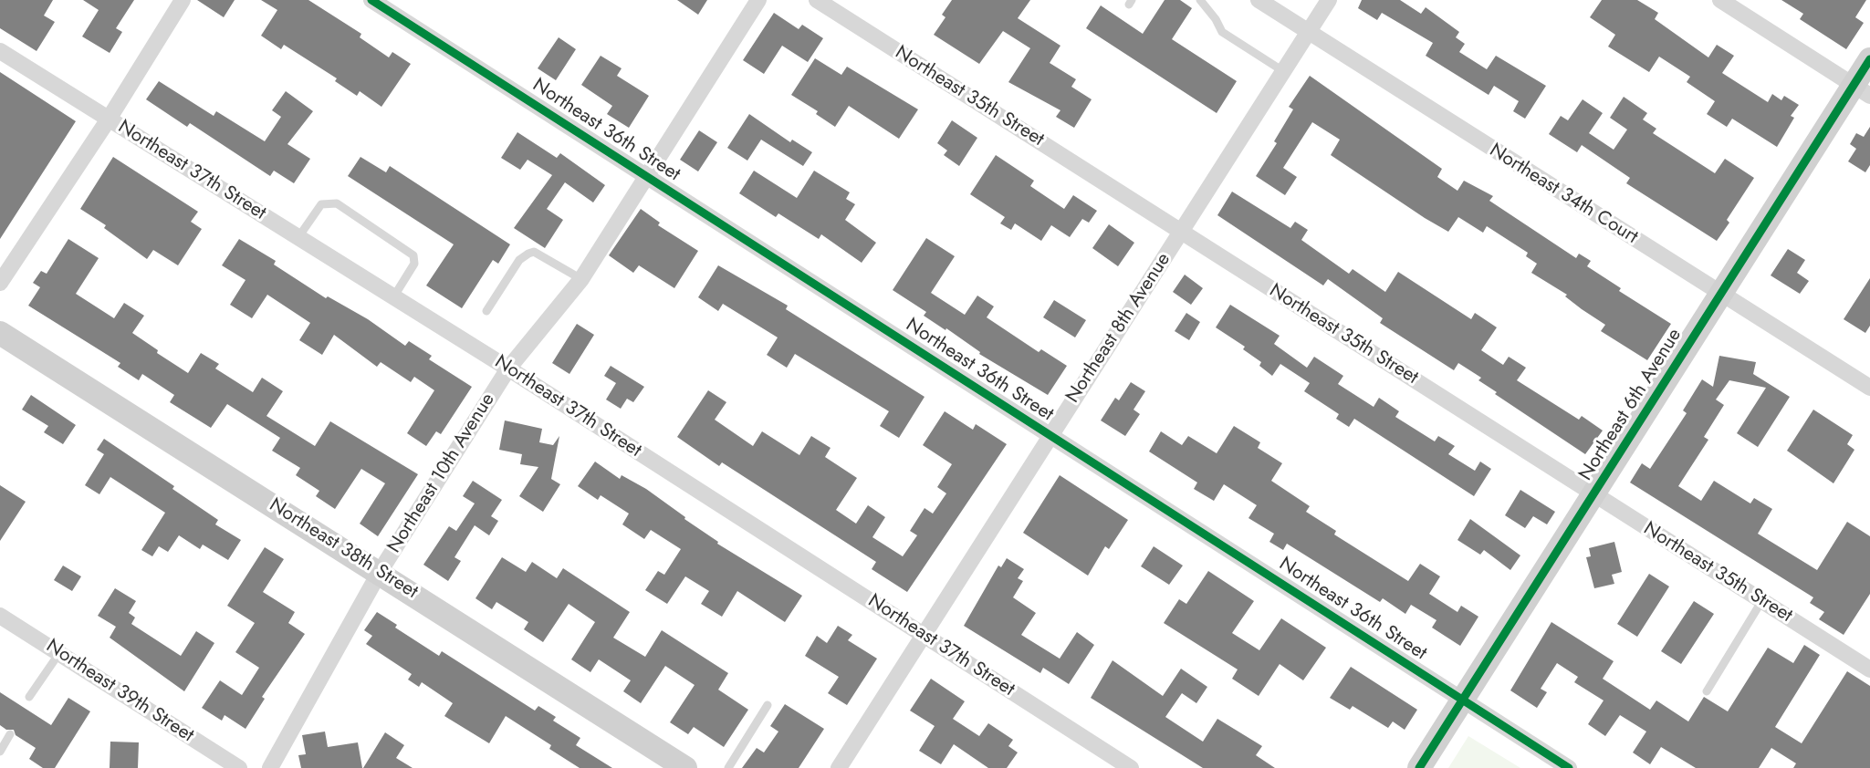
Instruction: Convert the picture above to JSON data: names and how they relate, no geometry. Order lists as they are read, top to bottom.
{
  "streets": {
    "street": [
      "Northeast 35th Street",
      "Northeast 36th Street",
      "Northeast 37th Street",
      "Northeast 34th Court",
      "Northeast 8th Avenue",
      "Northeast 6th Avenue",
      "Northeast 10th Avenue",
      "Northeast 38th Street",
      "Northeast 39th Street"
    ]
  },
  "crossings": [
    ["Northeast 35th Street", "Northeast 8th Avenue"],
    ["Northeast 35th Street", "Northeast 6th Avenue"],
    ["Northeast 36th Street", "Northeast 8th Avenue"],
    ["Northeast 36th Street", "Northeast 6th Avenue"],
    ["Northeast 36th Street", "Northeast 10th Avenue"],
    ["Northeast 37th Street", "Northeast 8th Avenue"],
    ["Northeast 37th Street", "Northeast 10th Avenue"],
    ["Northeast 34th Court", "Northeast 8th Avenue"],
    ["Northeast 34th Court", "Northeast 6th Avenue"],
    ["Northeast 10th Avenue", "Northeast 38th Street"]
  ]
}
